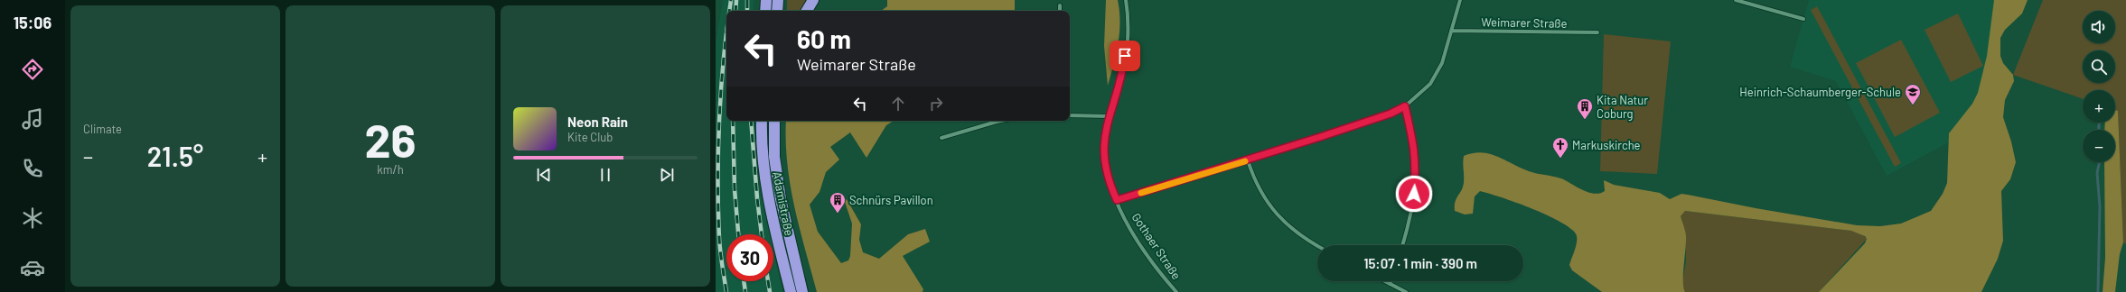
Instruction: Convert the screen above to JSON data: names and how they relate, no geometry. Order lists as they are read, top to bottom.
{
  "streets": {
    "highway": ["Adamistraße"],
    "street": ["Weimarer Straße", "Gothaer Straße"]
  },
  "places": {
    "school or university": ["Heinrich-Schaumberger-Schule"],
    "building": ["Kita Natur Coburg", "Schnürs Pavillon"],
    "church": ["Markuskirche"]
  },
  "page": {
    "tabs": "15:06",
    "tile": [
      "Climate",
      ["26", "km/h"]
    ],
    "map_buttons": ["+", "−"],
    "turn": ["60 m", "Weimarer Straße"],
    "song": ["Neon Rain", "Kite Club"],
    "heat": ["−", "21.5°", "+"],
    "limit": "30",
    "trip": "15:07 · 1 min · 390 m"
  }
}
